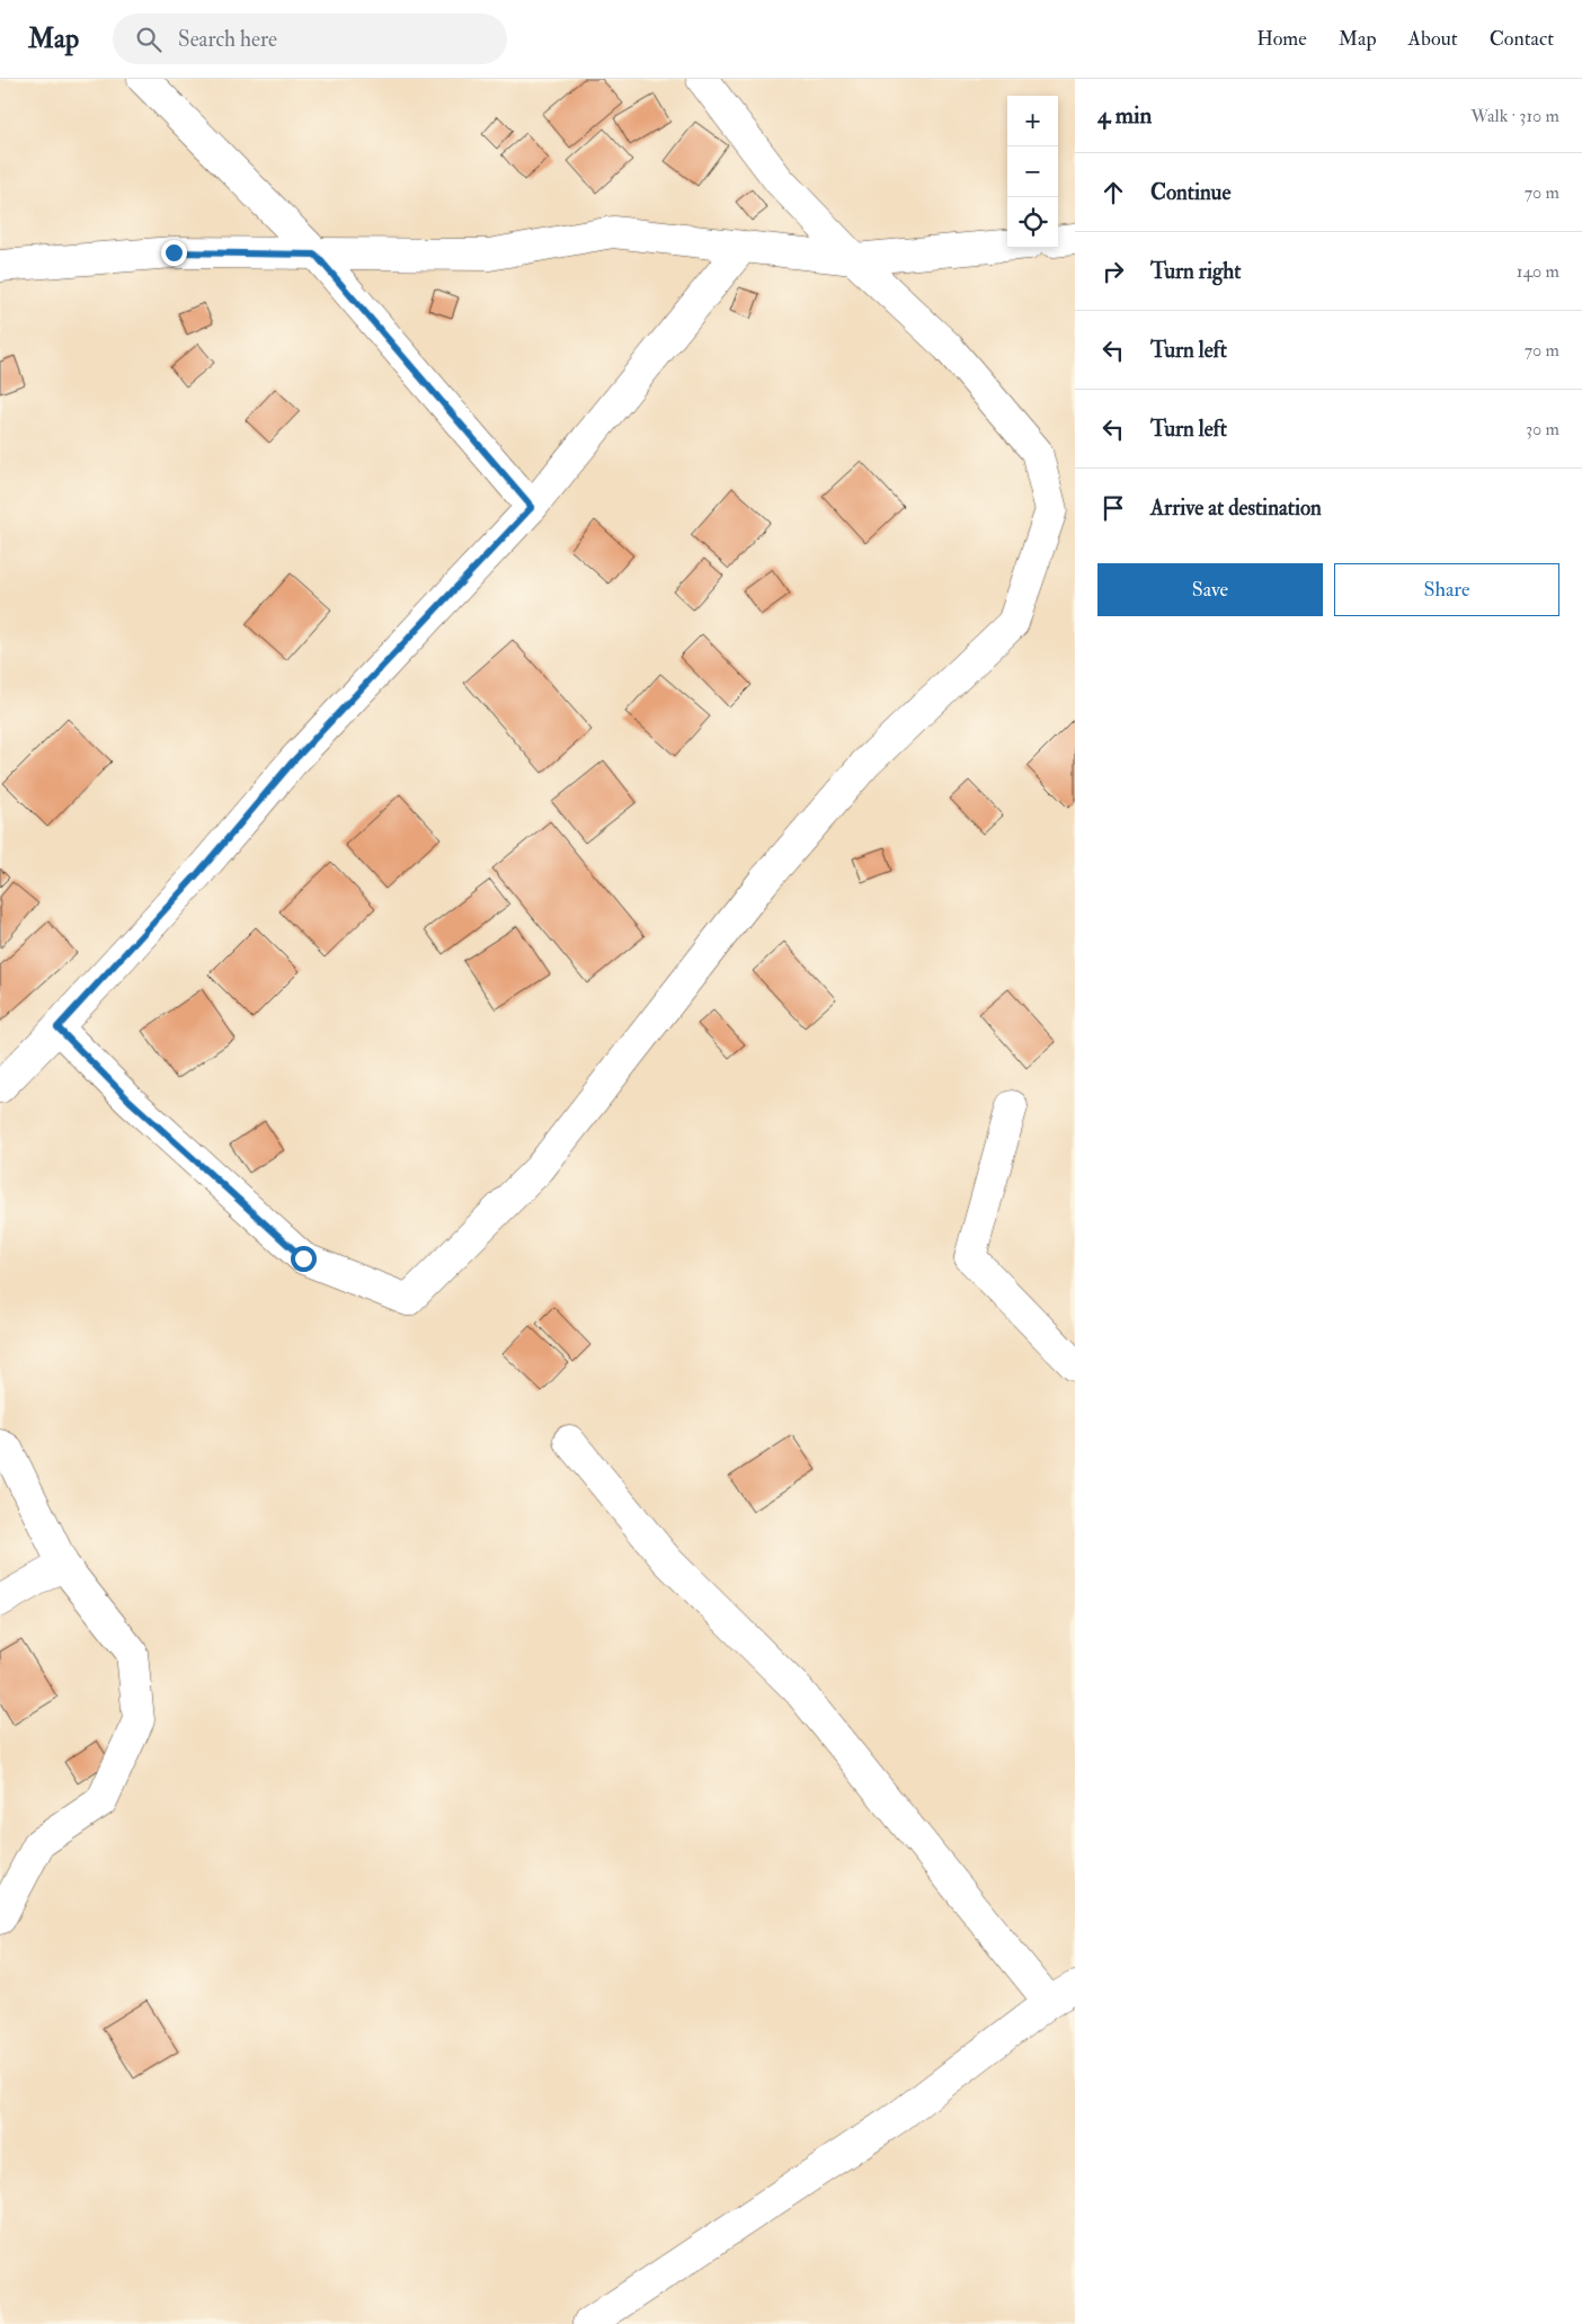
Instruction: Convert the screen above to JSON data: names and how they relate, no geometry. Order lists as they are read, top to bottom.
{
  "page": {
    "header": "Map",
    "search": "Search here",
    "nav": [
      "Home",
      "Map",
      "About",
      "Contact"
    ],
    "heading": ["4 min", "Walk · 310 m"],
    "map_buttons": ["+", "−"],
    "list": [
      ["Continue", "70 m"],
      ["Turn right", "140 m"],
      ["Turn left", "70 m"],
      ["Turn left", "30 m"],
      "Arrive at destination"
    ],
    "buttons": ["Save", "Share"]
  }
}
